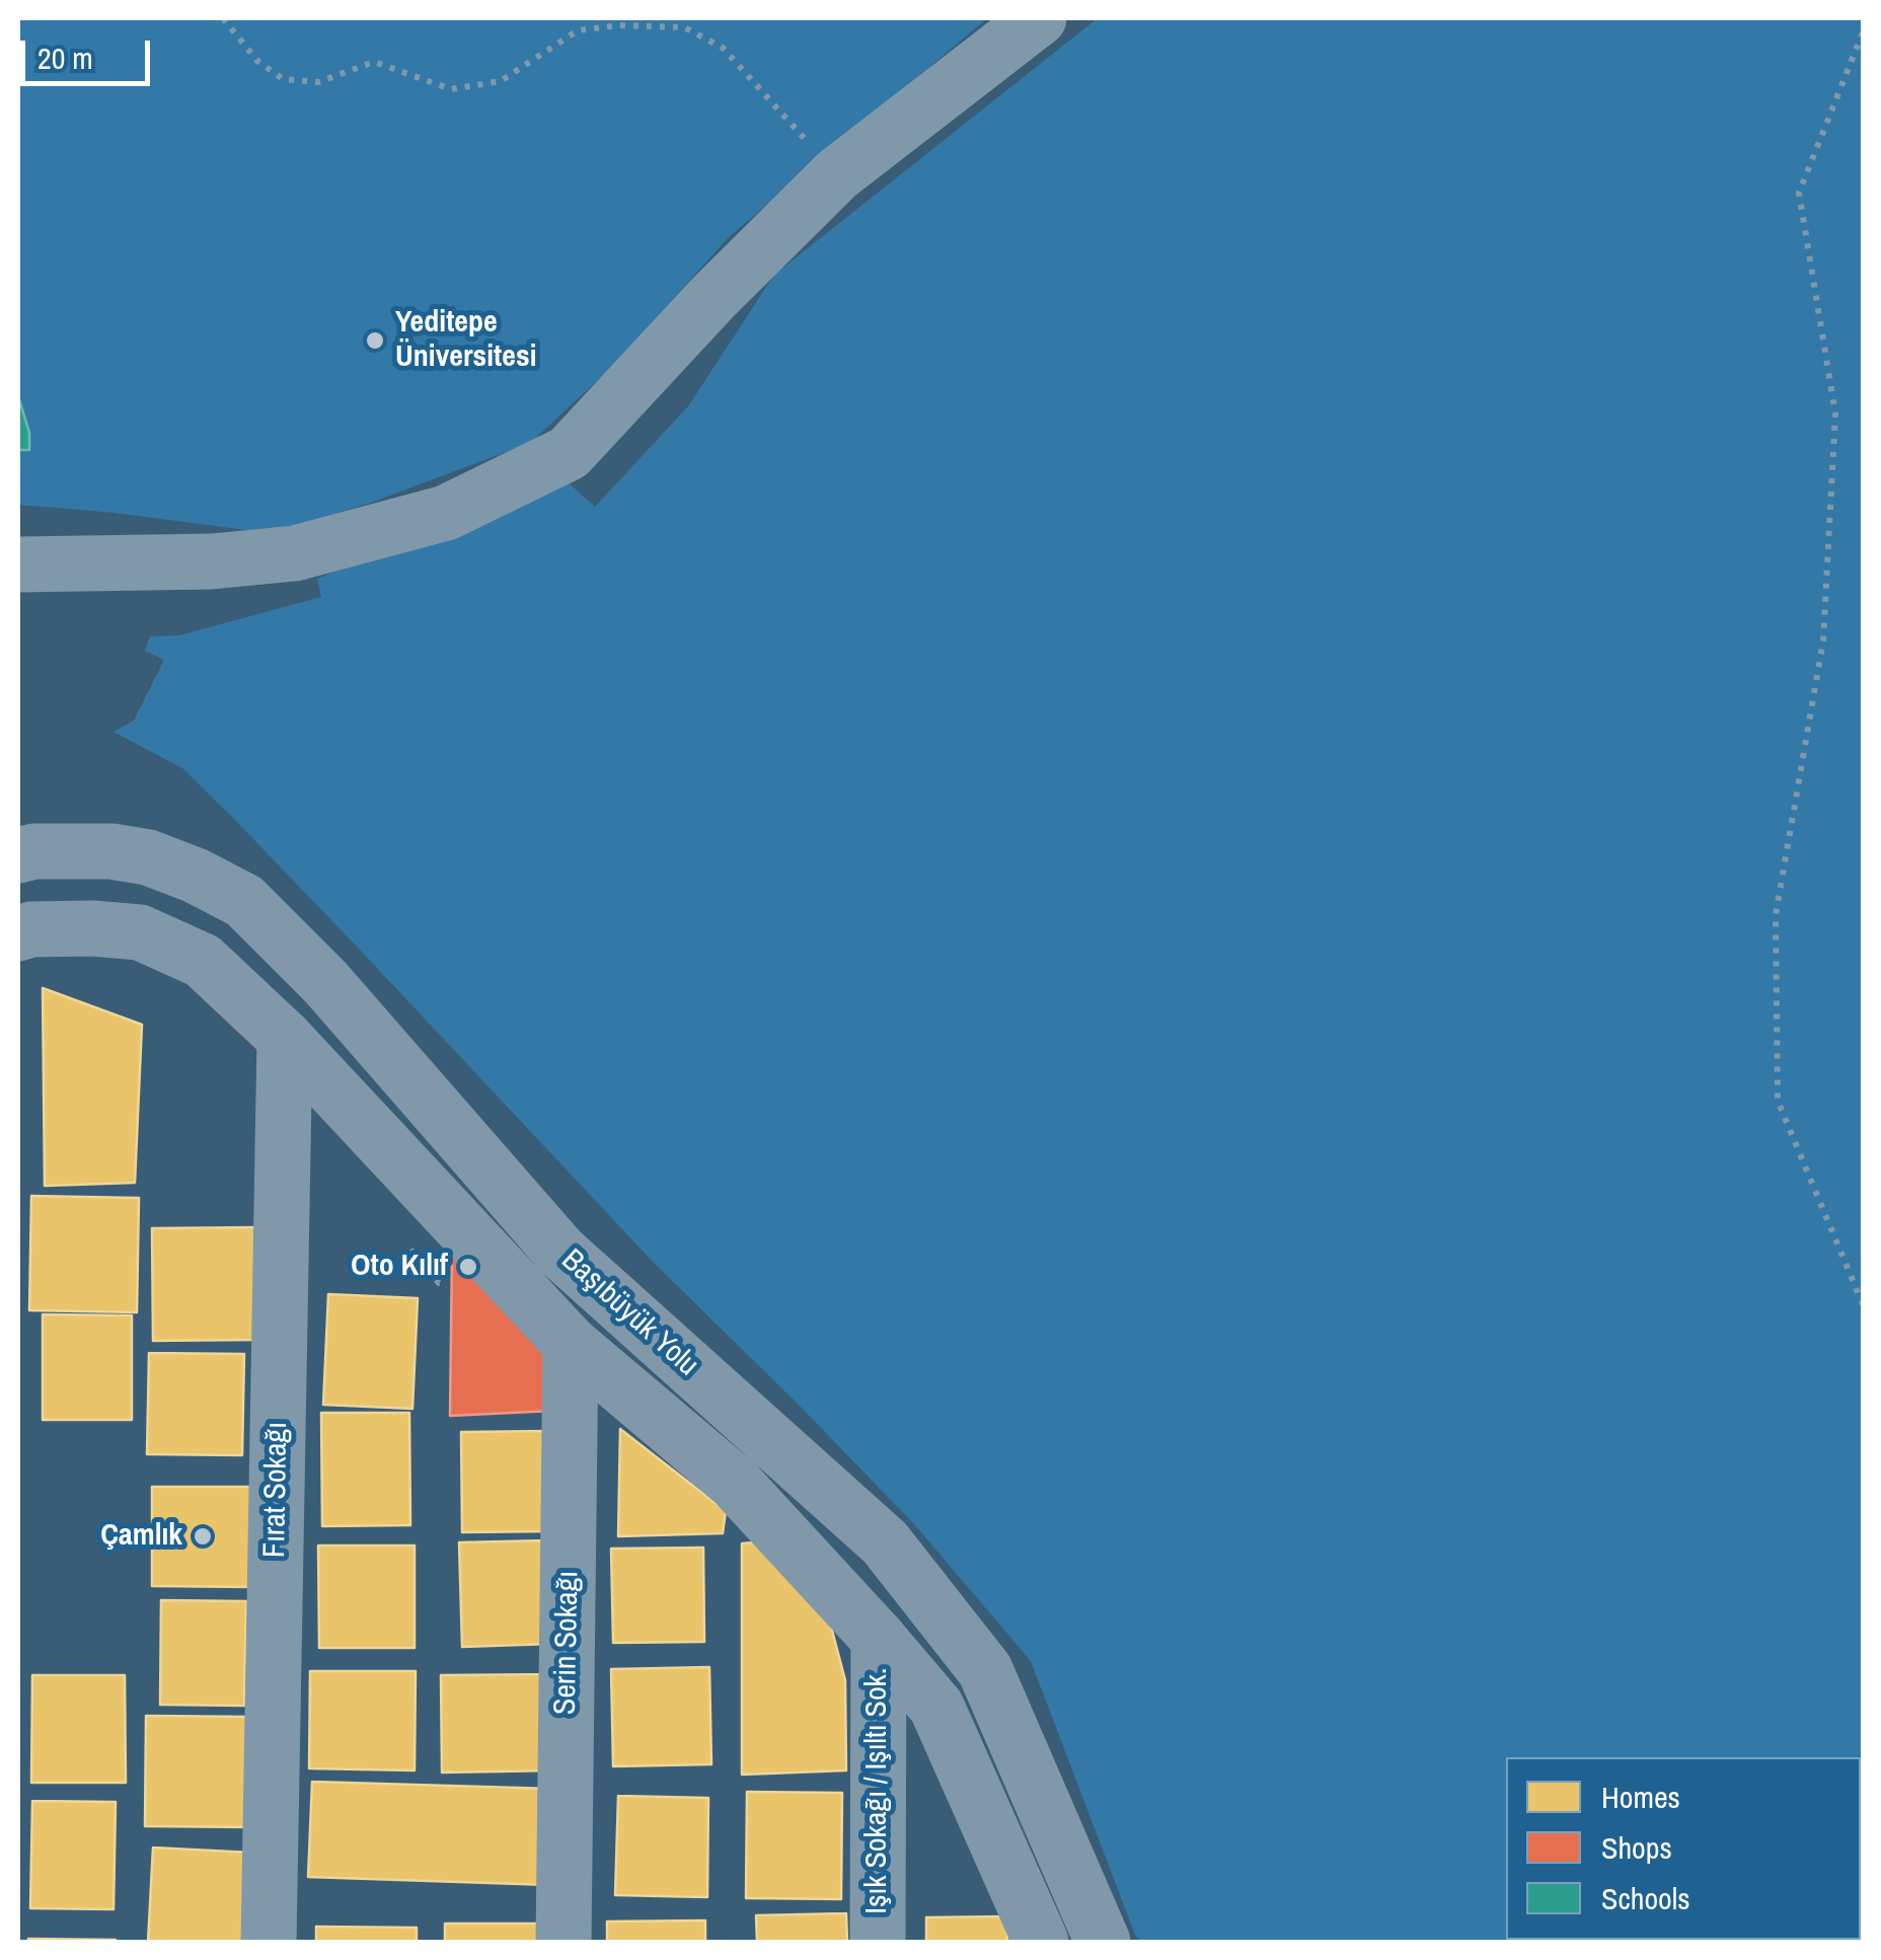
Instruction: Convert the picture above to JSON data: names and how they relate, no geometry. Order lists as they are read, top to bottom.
{
  "streets": {
    "main road": ["Başıbüyük Yolu"],
    "street": ["Fırat Sokağı", "Serin Sokağı", "Işık Sokağı / Işıltı Sok."]
  },
  "crossings": [
    ["Başıbüyük Yolu", "Fırat Sokağı"],
    ["Başıbüyük Yolu", "Serin Sokağı"],
    ["Başıbüyük Yolu", "Işık Sokağı / Işıltı Sok."]
  ],
  "places": ["Yeditepe Üniversitesi", "Oto Kılıf", "Çamlık"],
  "legend": ["Homes", "Shops", "Schools"],
  "scale_bar": "20 m"
}
